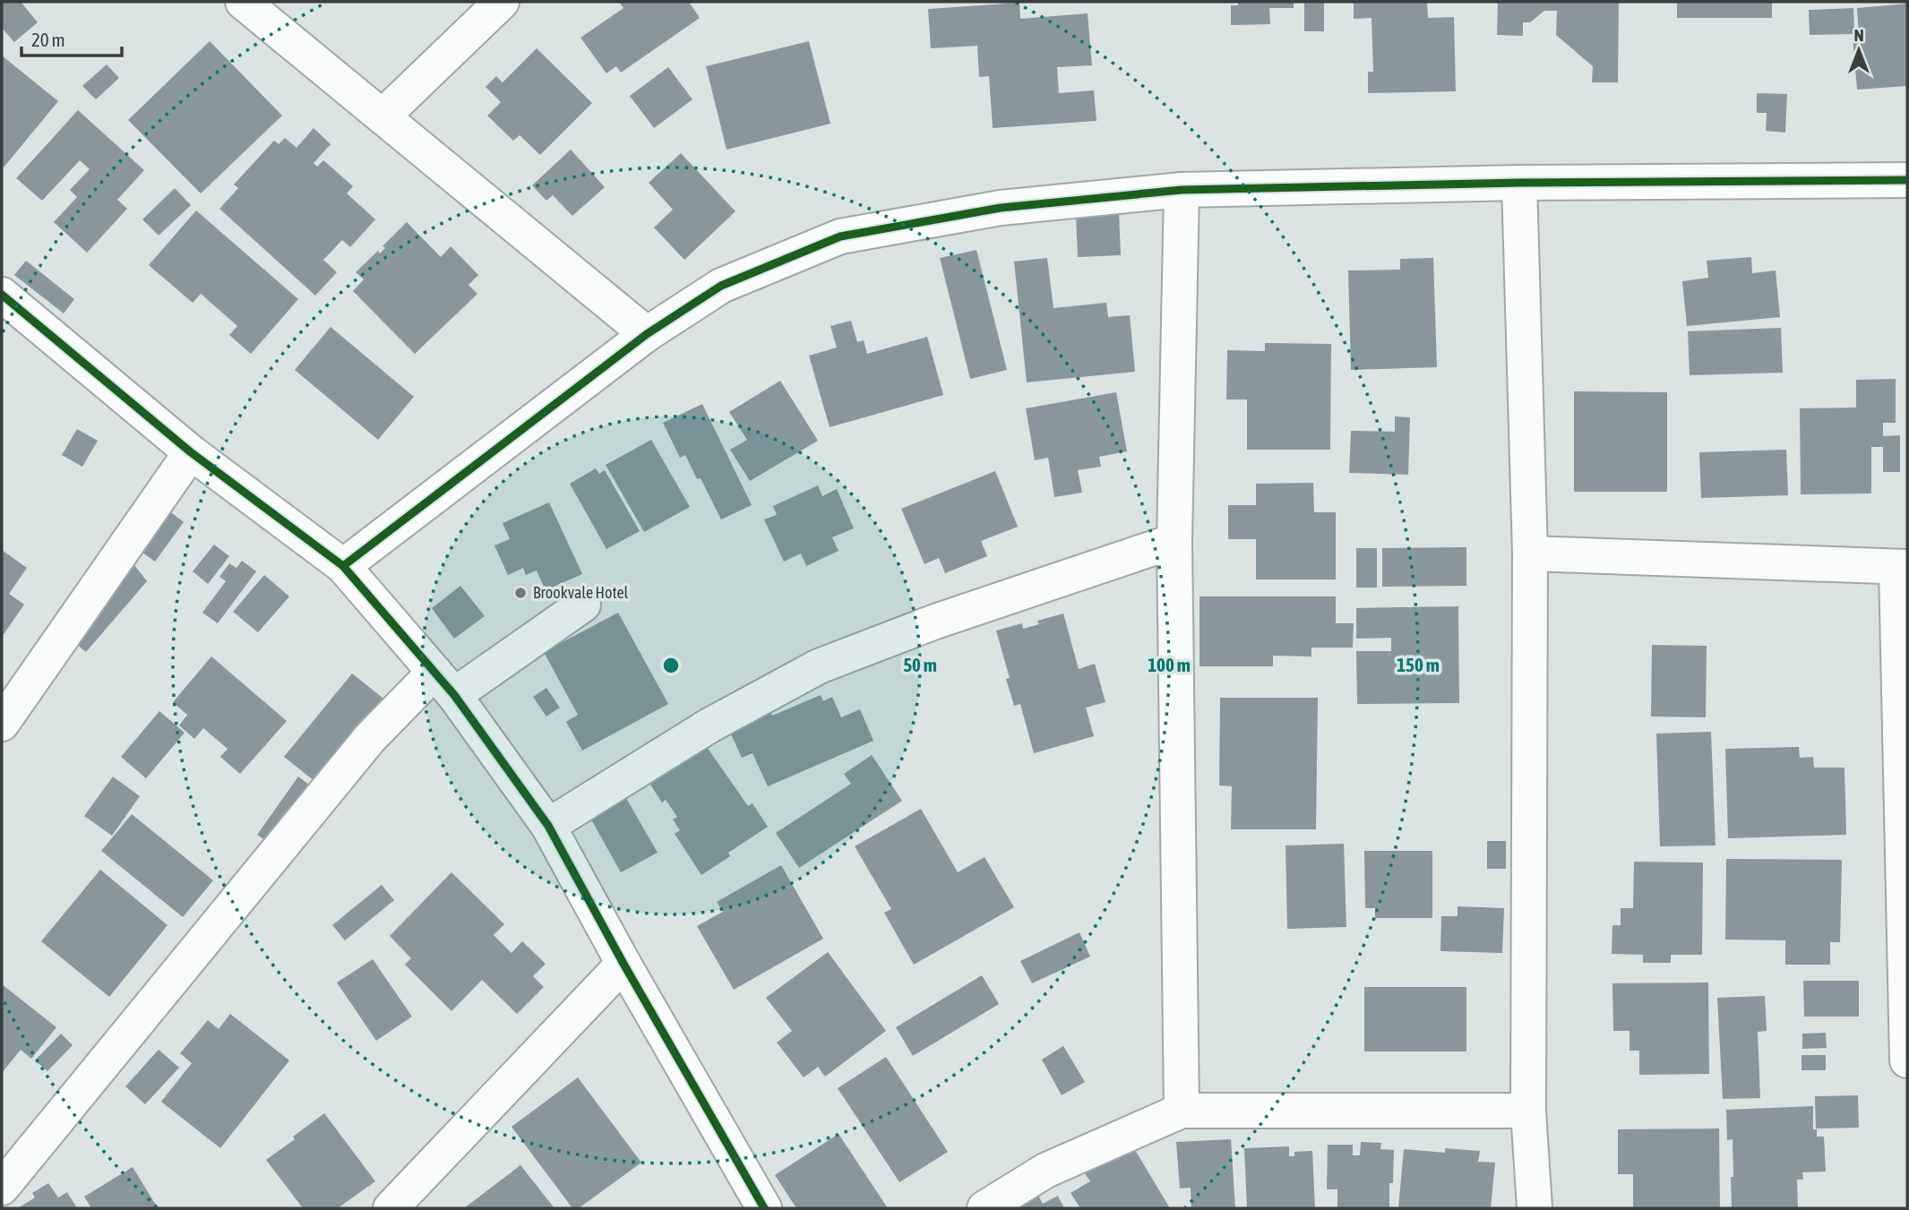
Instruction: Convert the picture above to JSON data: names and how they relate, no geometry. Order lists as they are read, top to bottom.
{
  "places": ["Brookvale Hotel"],
  "scale_bar": "20 m",
  "north": "top",
  "rings": ["50 m", "100 m", "150 m"]
}
